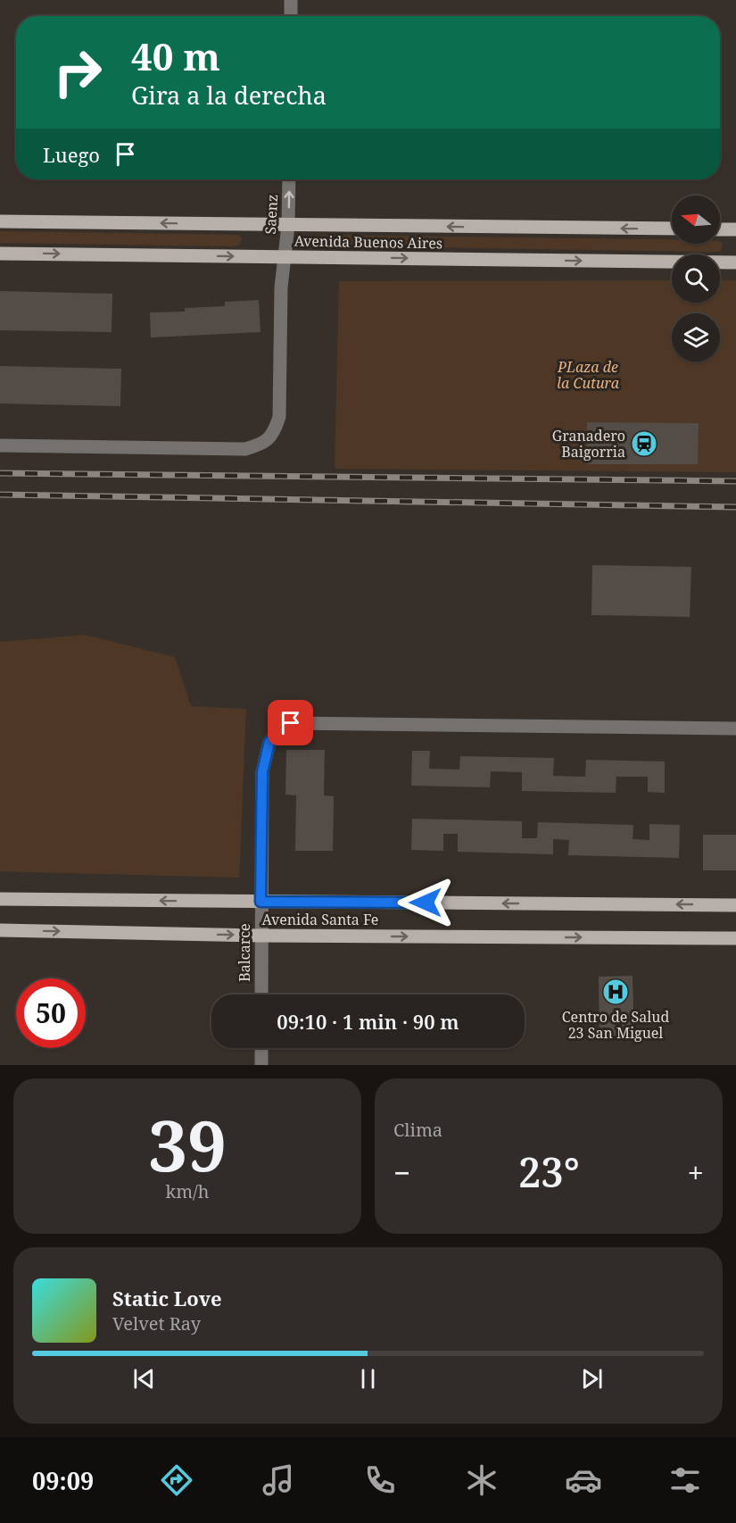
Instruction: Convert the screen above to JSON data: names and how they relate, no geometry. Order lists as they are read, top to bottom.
{
  "streets": {
    "main road": ["Avenida Buenos Aires", "Avenida Santa Fe"],
    "street": ["Saenz", "Balcarce"]
  },
  "crossings": [
    ["Saenz", "Avenida Buenos Aires"],
    ["Avenida Santa Fe", "Balcarce"]
  ],
  "parks": ["PLaza de la Cutura"],
  "places": {
    "station": ["Granadero Baigorria"],
    "hospital": ["Centro de Salud 23 San Miguel"]
  },
  "north": "left",
  "page": {
    "turn": ["40 m", "Gira a la derecha"],
    "then": "Luego",
    "limit": "50",
    "trip": "09:10 · 1 min · 90 m",
    "tile": [
      ["39", "km/h"],
      "Clima"
    ],
    "heat": ["−", "23°", "+"],
    "song": ["Static Love", "Velvet Ray"],
    "tabs": "09:09"
  }
}
